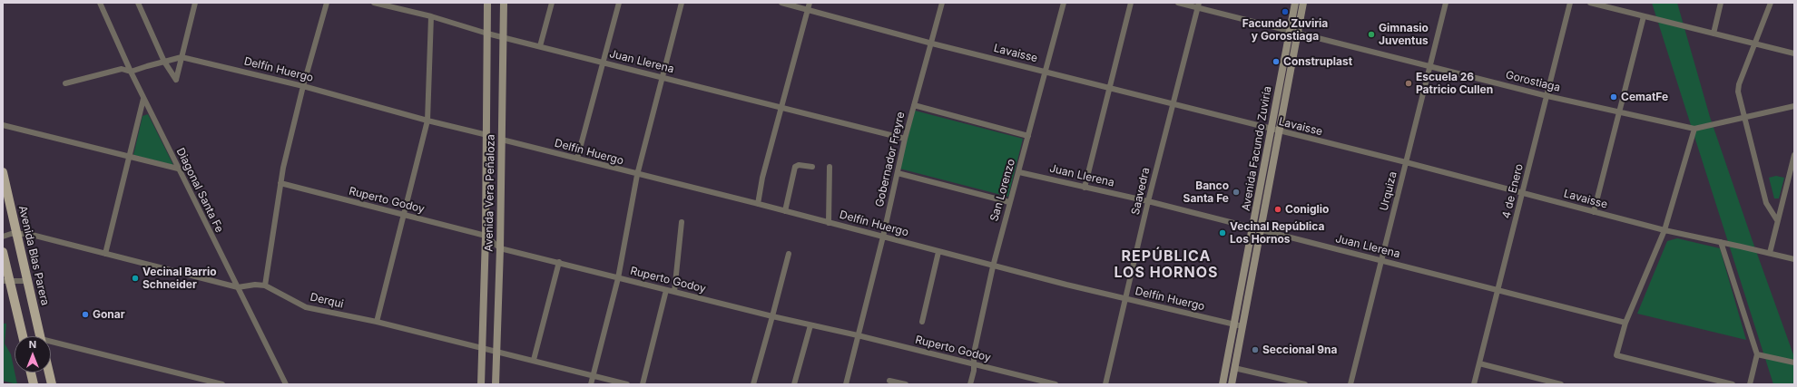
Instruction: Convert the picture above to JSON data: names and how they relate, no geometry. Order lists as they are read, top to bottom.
{
  "streets": {
    "main road": ["Avenida Facundo Zuviría", "Avenida Vera Peñaloza", "Avenida Blas Parera"],
    "street": [
      "Lavaisse",
      "Juan Llerena",
      "Delfín Huergo",
      "Gorostiaga",
      "Gobernador Freyre",
      "Diagonal Santa Fe",
      "San Lorenzo",
      "Saavedra",
      "Urquiza",
      "4 de Enero",
      "Ruperto Godoy",
      "Derqui"
    ]
  },
  "crossings": [
    ["Lavaisse", "Avenida Facundo Zuviría"],
    ["Lavaisse", "Gobernador Freyre"],
    ["Lavaisse", "San Lorenzo"],
    ["Lavaisse", "Saavedra"],
    ["Lavaisse", "Urquiza"],
    ["Lavaisse", "4 de Enero"],
    ["Juan Llerena", "Avenida Facundo Zuviría"],
    ["Juan Llerena", "Gobernador Freyre"],
    ["Juan Llerena", "San Lorenzo"],
    ["Juan Llerena", "Saavedra"],
    ["Juan Llerena", "Urquiza"],
    ["Juan Llerena", "4 de Enero"],
    ["Juan Llerena", "Avenida Vera Peñaloza"],
    ["Delfín Huergo", "Avenida Facundo Zuviría"],
    ["Delfín Huergo", "Gobernador Freyre"],
    ["Delfín Huergo", "Diagonal Santa Fe"],
    ["Delfín Huergo", "San Lorenzo"],
    ["Delfín Huergo", "Saavedra"],
    ["Delfín Huergo", "Avenida Vera Peñaloza"],
    ["Gorostiaga", "Avenida Facundo Zuviría"],
    ["Gorostiaga", "Saavedra"],
    ["Gorostiaga", "Urquiza"],
    ["Gorostiaga", "4 de Enero"],
    ["Gobernador Freyre", "Ruperto Godoy"],
    ["Diagonal Santa Fe", "Derqui"],
    ["San Lorenzo", "Ruperto Godoy"],
    ["Avenida Vera Peñaloza", "Ruperto Godoy"],
    ["Avenida Vera Peñaloza", "Derqui"],
    ["Avenida Blas Parera", "Derqui"]
  ],
  "districts": ["REPÚBLICA LOS HORNOS"],
  "places": [
    "Facundo Zuviria y Gorostiaga",
    "Gimnasio Juventus",
    "Construplast",
    "Escuela 26 Patricio Cullen",
    "CematFe",
    "Banco Santa Fe",
    "Coniglio",
    "Vecinal República Los Hornos",
    "Vecinal Barrio Schneider",
    "Gonar",
    "Seccional 9na"
  ],
  "north": "top"
}
